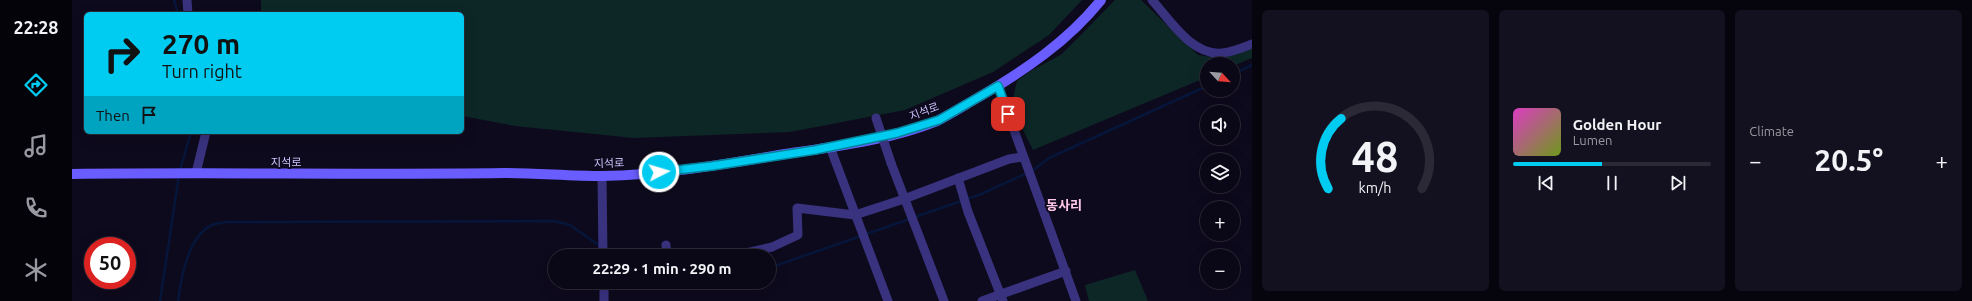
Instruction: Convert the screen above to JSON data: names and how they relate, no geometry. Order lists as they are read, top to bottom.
{
  "streets": {
    "main road": ["지석로"]
  },
  "districts": ["동사리"],
  "north": "bottom right",
  "page": {
    "tabs": "22:28",
    "tile": "Climate",
    "turn": ["270 m", "Turn right"],
    "map_buttons": ["+", "−"],
    "then": "Then",
    "song": ["Golden Hour", "Lumen"],
    "heat": ["−", "20.5°", "+"],
    "limit": "50",
    "trip": "22:29 · 1 min · 290 m",
    "gauge": ["48", "km/h"]
  }
}
